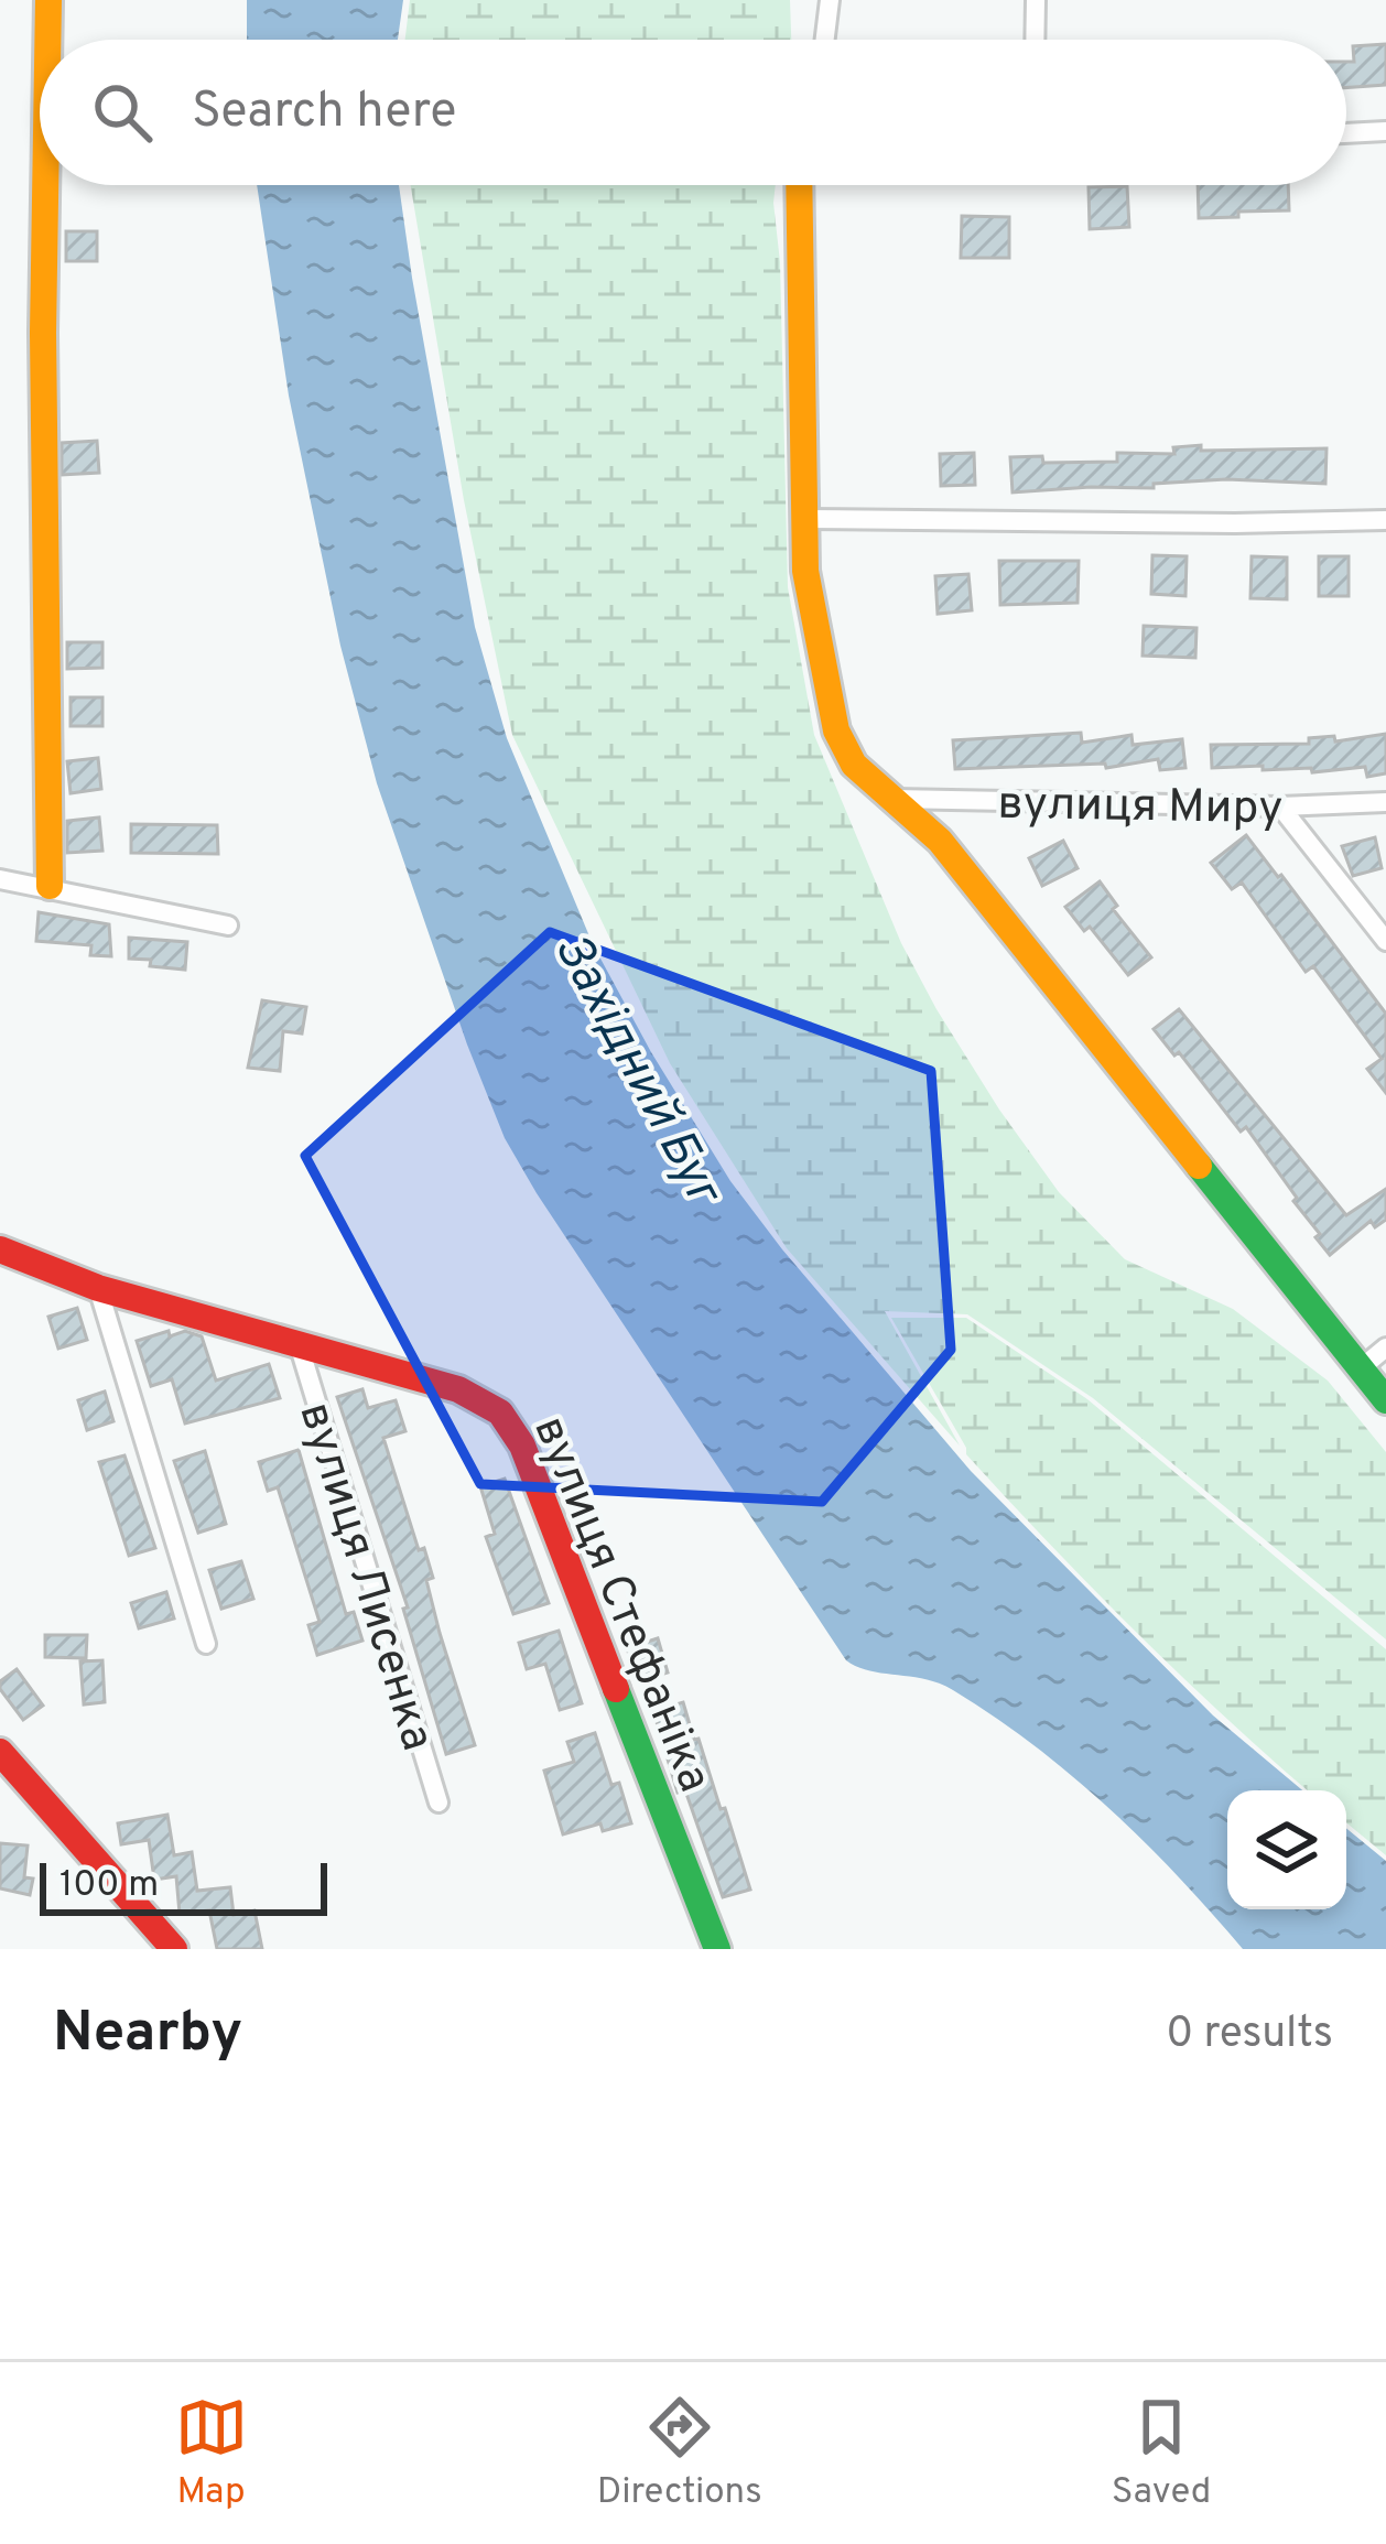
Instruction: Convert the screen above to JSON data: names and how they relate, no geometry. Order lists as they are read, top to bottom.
{
  "streets": {
    "street": ["вулиця Миру", "вулиця Лисенка", "вулиця Стефаніка"]
  },
  "crossings": [
    ["вулиця Лисенка", "вулиця Стефаніка"]
  ],
  "water": ["Західний Буг"],
  "scale_bar": "100 m",
  "page": {
    "search": "Search here",
    "scale": "100 m",
    "heading": ["Nearby", "0 results"],
    "nav": ["Map", "Directions", "Saved"]
  }
}
